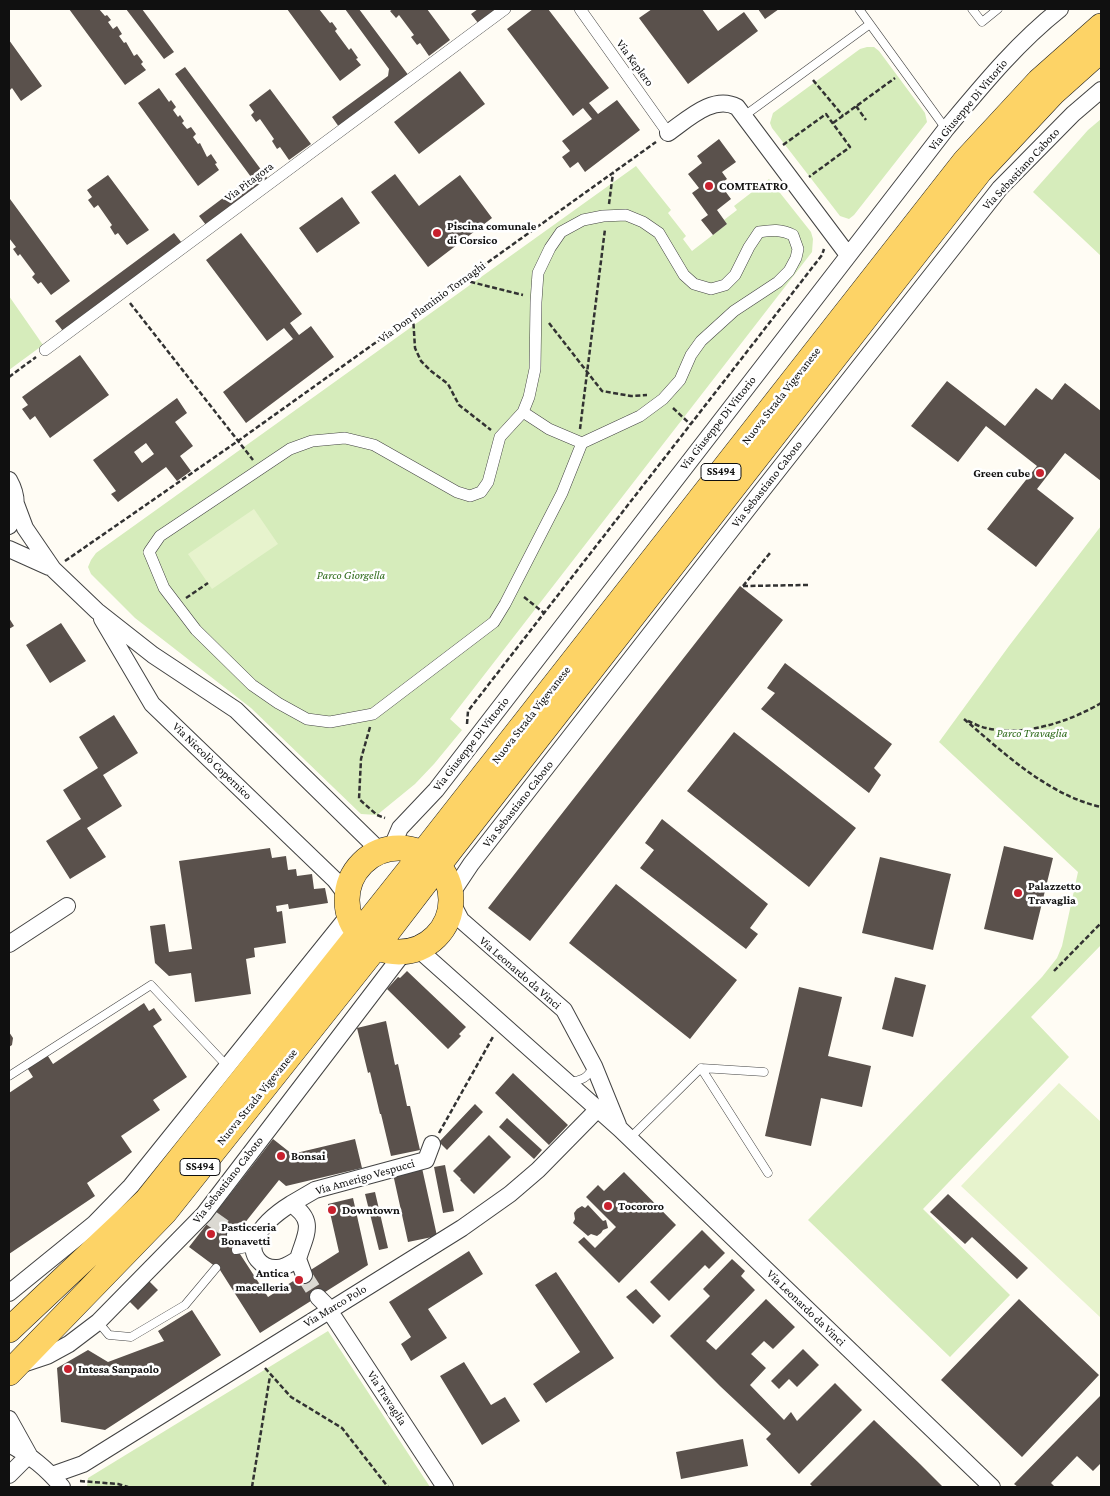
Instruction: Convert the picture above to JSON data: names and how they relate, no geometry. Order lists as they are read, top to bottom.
{
  "streets": {
    "main road": ["Nuova Strada Vigevanese", "SS494"],
    "street": [
      "Via Keplero",
      "Via Giuseppe Di Vittorio",
      "Via Sebastiano Caboto",
      "Via Pitagora",
      "Via Niccolò Copernico",
      "Via Leonardo da Vinci",
      "Via Amerigo Vespucci",
      "Via Marco Polo",
      "Via Travaglia"
    ],
    "path": ["Via Don Flaminio Tornaghi"]
  },
  "crossings": [
    ["Via Keplero", "Via Don Flaminio Tornaghi"],
    ["Via Giuseppe Di Vittorio", "Nuova Strada Vigevanese"],
    ["Via Giuseppe Di Vittorio", "Via Niccolò Copernico"],
    ["Via Sebastiano Caboto", "Nuova Strada Vigevanese"],
    ["Via Sebastiano Caboto", "Via Leonardo da Vinci"],
    ["Via Don Flaminio Tornaghi", "Via Niccolò Copernico"],
    ["Nuova Strada Vigevanese", "Via Niccolò Copernico"],
    ["Via Leonardo da Vinci", "Via Marco Polo"],
    ["Via Marco Polo", "Via Travaglia"]
  ],
  "parks": ["Parco Giorgella", "Parco Travaglia"],
  "places": [
    "COMTEATRO",
    "Piscina comunale di Corsico",
    "Green cube",
    "Palazzetto Travaglia",
    "Bonsai",
    "Tocororo",
    "Downtown",
    "Pasticceria Bonavetti",
    "Antica macelleria",
    "Intesa Sanpaolo"
  ]
}
